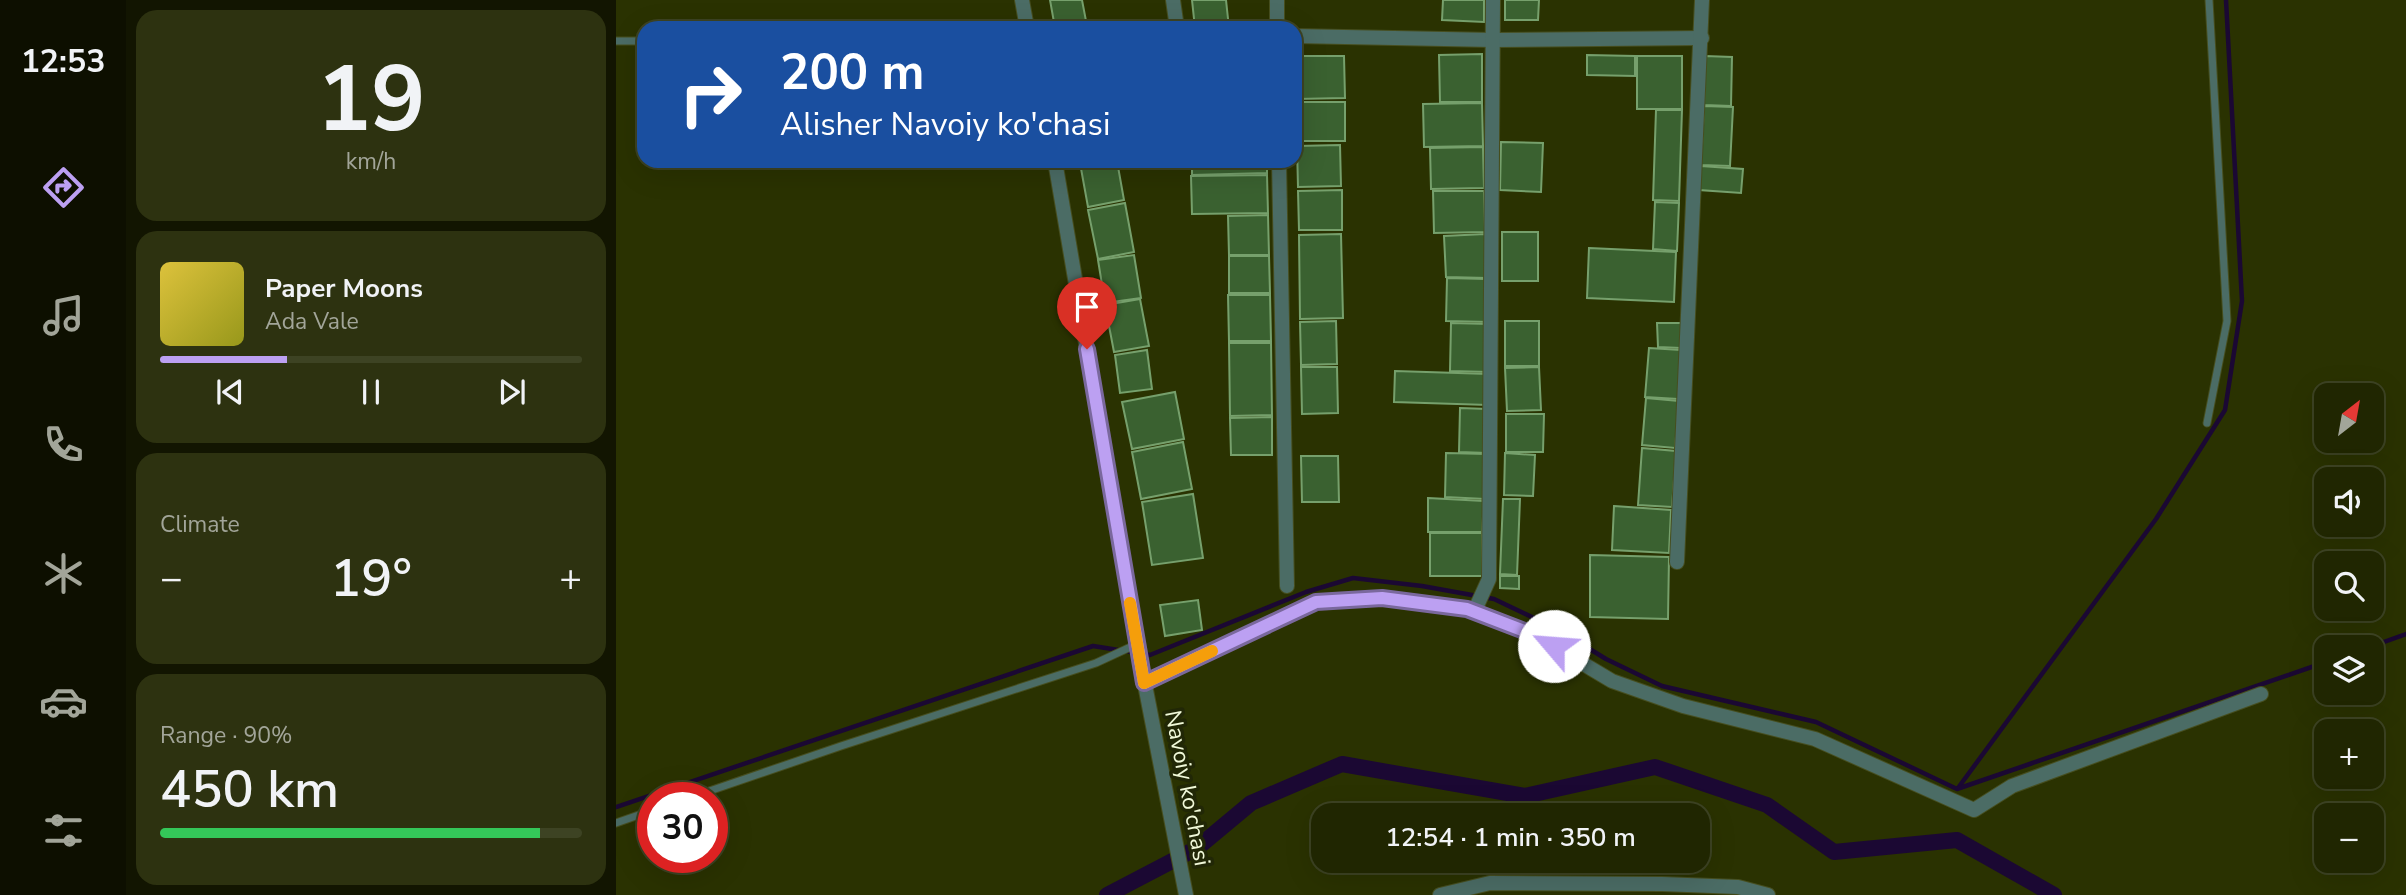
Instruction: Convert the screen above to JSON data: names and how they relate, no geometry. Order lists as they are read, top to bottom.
{
  "streets": {
    "street": ["Navoiy ko'chasi"]
  },
  "north": "top right",
  "page": {
    "tabs": "12:53",
    "tile": [
      ["19", "km/h"],
      "Climate",
      ["Range · 90%", "450 km"]
    ],
    "turn": ["200 m", "Alisher Navoiy ko'chasi"],
    "song": ["Paper Moons", "Ada Vale"],
    "map_buttons": ["+", "−"],
    "heat": ["−", "19°", "+"],
    "limit": "30",
    "trip": "12:54 · 1 min · 350 m"
  }
}
